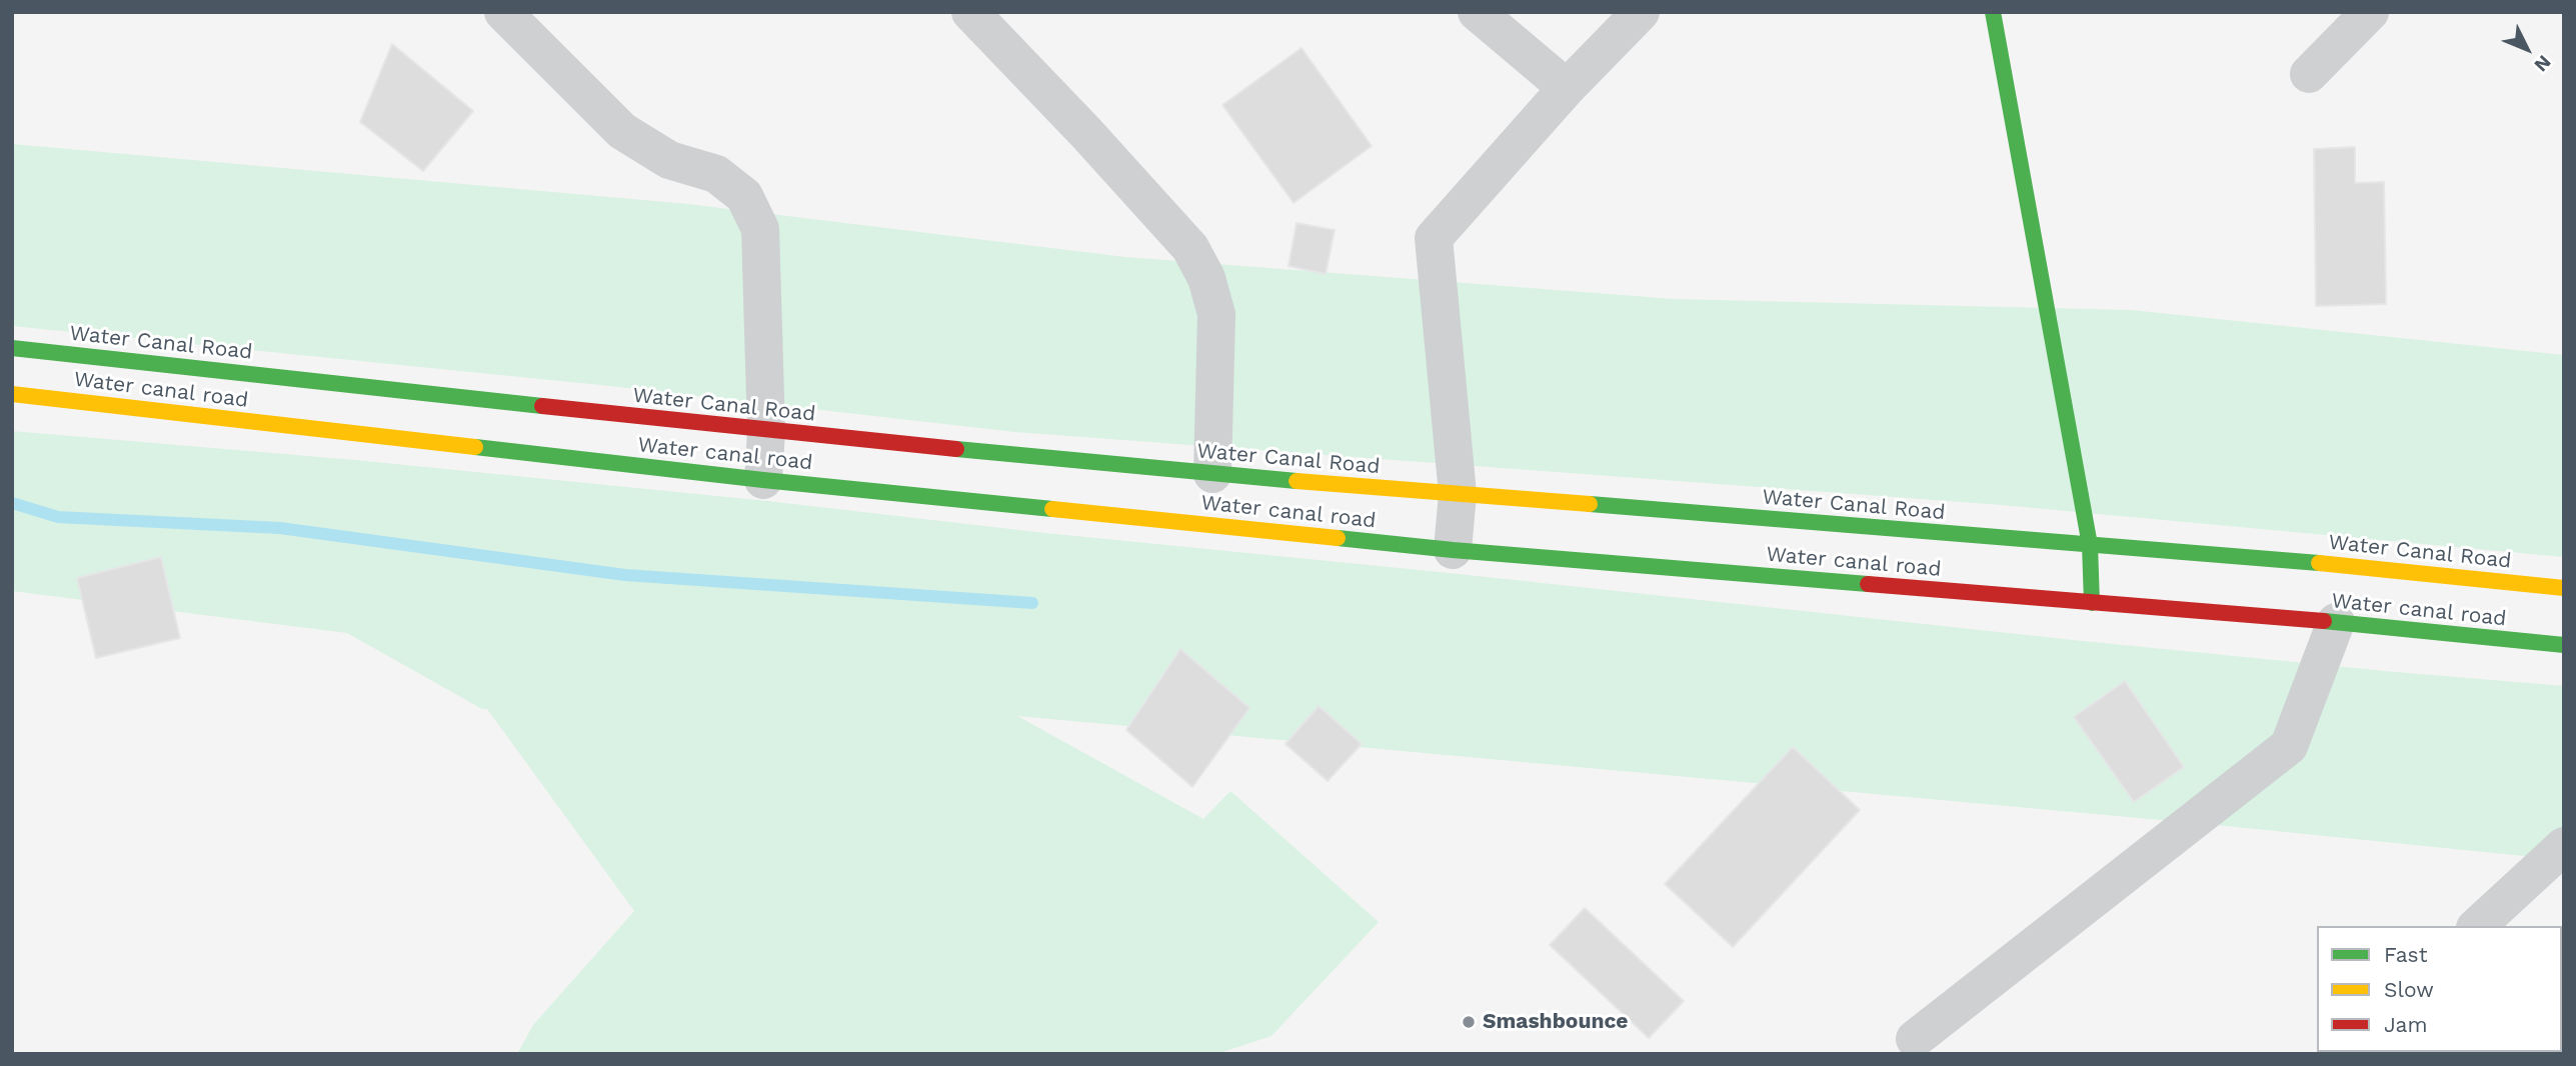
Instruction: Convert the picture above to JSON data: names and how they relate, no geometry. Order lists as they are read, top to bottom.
{
  "streets": {
    "main road": ["Water Canal Road", "Water canal road"]
  },
  "places": ["Smashbounce"],
  "legend": ["Fast", "Slow", "Jam"],
  "north": "bottom right"
}
